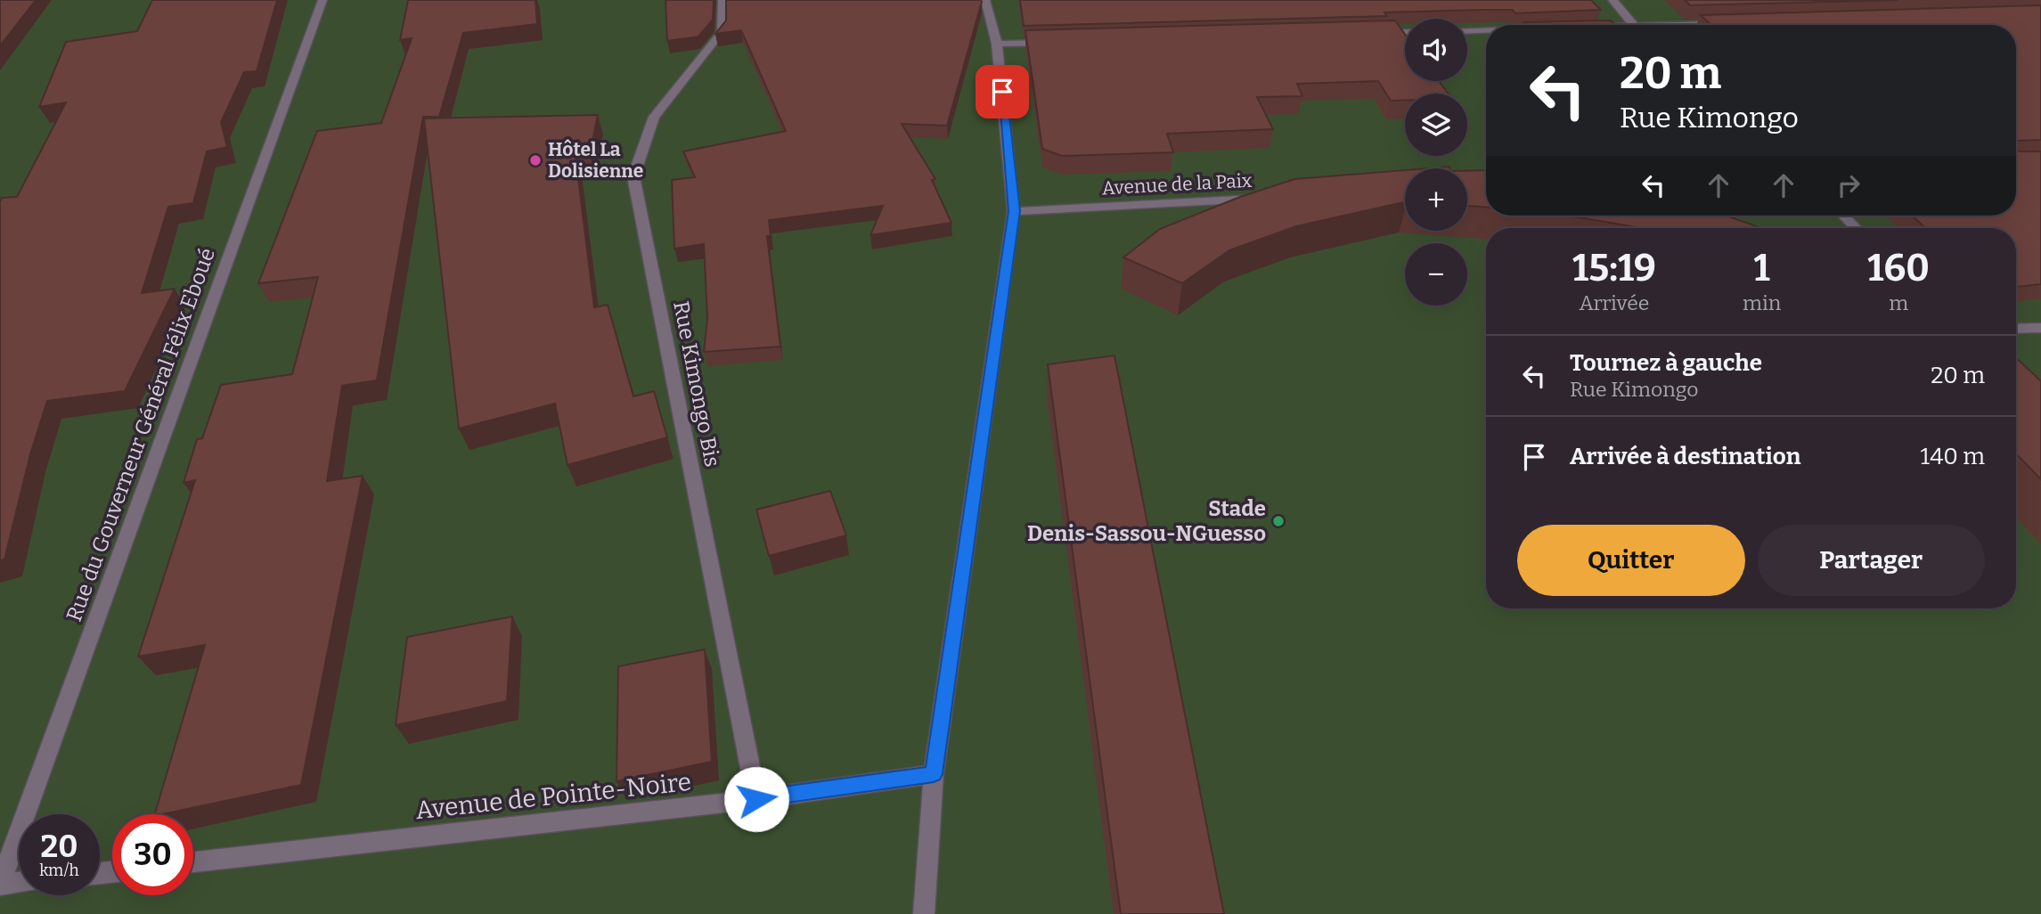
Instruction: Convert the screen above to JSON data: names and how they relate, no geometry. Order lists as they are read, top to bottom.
{
  "streets": {
    "street": [
      "Avenue de la Paix",
      "Rue Kimongo Bis",
      "Rue du Gouverneur Général Félix Eboué",
      "Avenue de Pointe-Noire"
    ]
  },
  "crossings": [
    ["Rue Kimongo Bis", "Avenue de Pointe-Noire"]
  ],
  "places": ["Hôtel La Dolisienne", "Stade Denis-Sassou-NGuesso"],
  "page": {
    "map_buttons": ["+", "−"],
    "turn": ["20 m", "Rue Kimongo"],
    "eta": [
      "15:19",
      "Arrivée",
      "1",
      "min",
      "160",
      "m"
    ],
    "list": [
      {
        "name": "Tournez à gauche",
        "note": "Rue Kimongo",
        "value": "20 m"
      },
      {
        "name": "Arrivée à destination",
        "value": "140 m"
      }
    ],
    "buttons": ["Quitter", "Partager"],
    "speed": "20 km/h",
    "limit": "30"
  }
}
